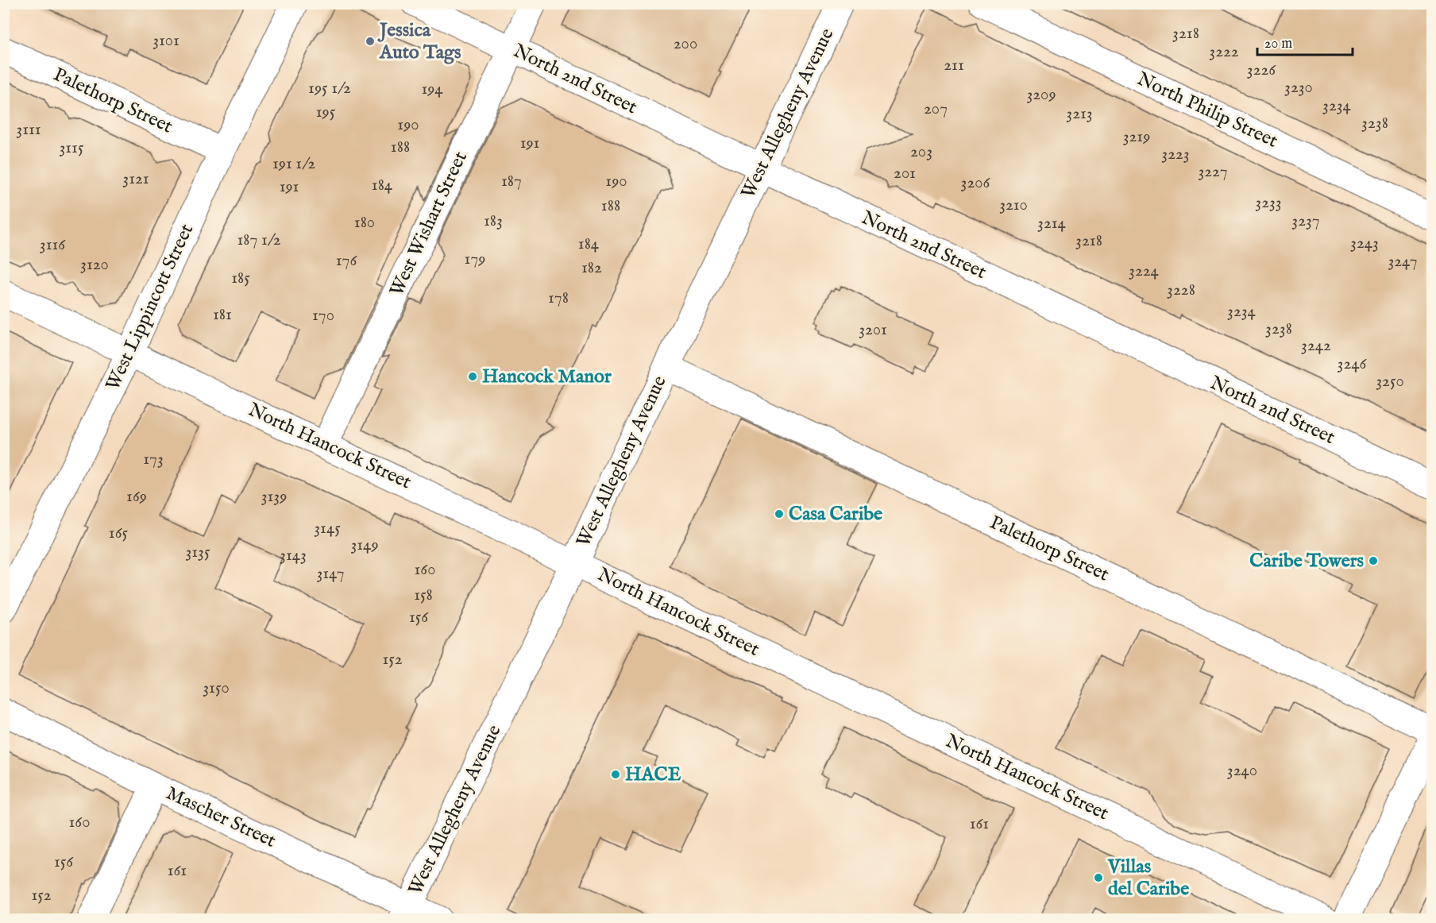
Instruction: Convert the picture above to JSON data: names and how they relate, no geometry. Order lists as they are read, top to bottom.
{
  "streets": {
    "street": [
      "North 2nd Street",
      "Palethorp Street",
      "North Philip Street",
      "West Allegheny Avenue",
      "West Wishart Street",
      "West Lippincott Street",
      "North Hancock Street",
      "Mascher Street"
    ]
  },
  "crossings": [
    ["North 2nd Street", "West Allegheny Avenue"],
    ["North 2nd Street", "West Wishart Street"],
    ["Palethorp Street", "West Allegheny Avenue"],
    ["Palethorp Street", "West Lippincott Street"],
    ["West Allegheny Avenue", "North Hancock Street"],
    ["West Allegheny Avenue", "Mascher Street"],
    ["West Wishart Street", "North Hancock Street"],
    ["West Lippincott Street", "North Hancock Street"]
  ],
  "places": [
    "Jessica Auto Tags",
    "Hancock Manor",
    "Casa Caribe",
    "Caribe Towers",
    "HACE",
    "Villas del Caribe"
  ],
  "house_numbers": [
    "3218",
    "3101",
    "200",
    "3222",
    "211",
    "3226",
    "3230",
    "195 1/2",
    "194",
    "3209",
    "3234",
    "207",
    "195",
    "3213",
    "3238",
    "190",
    "3111",
    "3219",
    "191",
    "188",
    "3115",
    "203",
    "3223",
    "191 1/2",
    "3227",
    "201",
    "3121",
    "187",
    "190",
    "3206",
    "184",
    "191",
    "3233",
    "3210",
    "188",
    "183",
    "3237",
    "180",
    "3214",
    "187 1/2",
    "3218",
    "3243",
    "184",
    "3116",
    "179",
    "176",
    "3247",
    "3120",
    "182",
    "3224",
    "185",
    "3228",
    "178",
    "3234",
    "181",
    "170",
    "3238",
    "3201",
    "3242",
    "3246",
    "3250",
    "173",
    "169",
    "3139",
    "3145",
    "165",
    "3149",
    "3135",
    "3143",
    "160",
    "3147",
    "158",
    "156",
    "152",
    "3150",
    "3240",
    "160",
    "161",
    "156",
    "161",
    "152"
  ],
  "scale_bar": "20 m"
}
